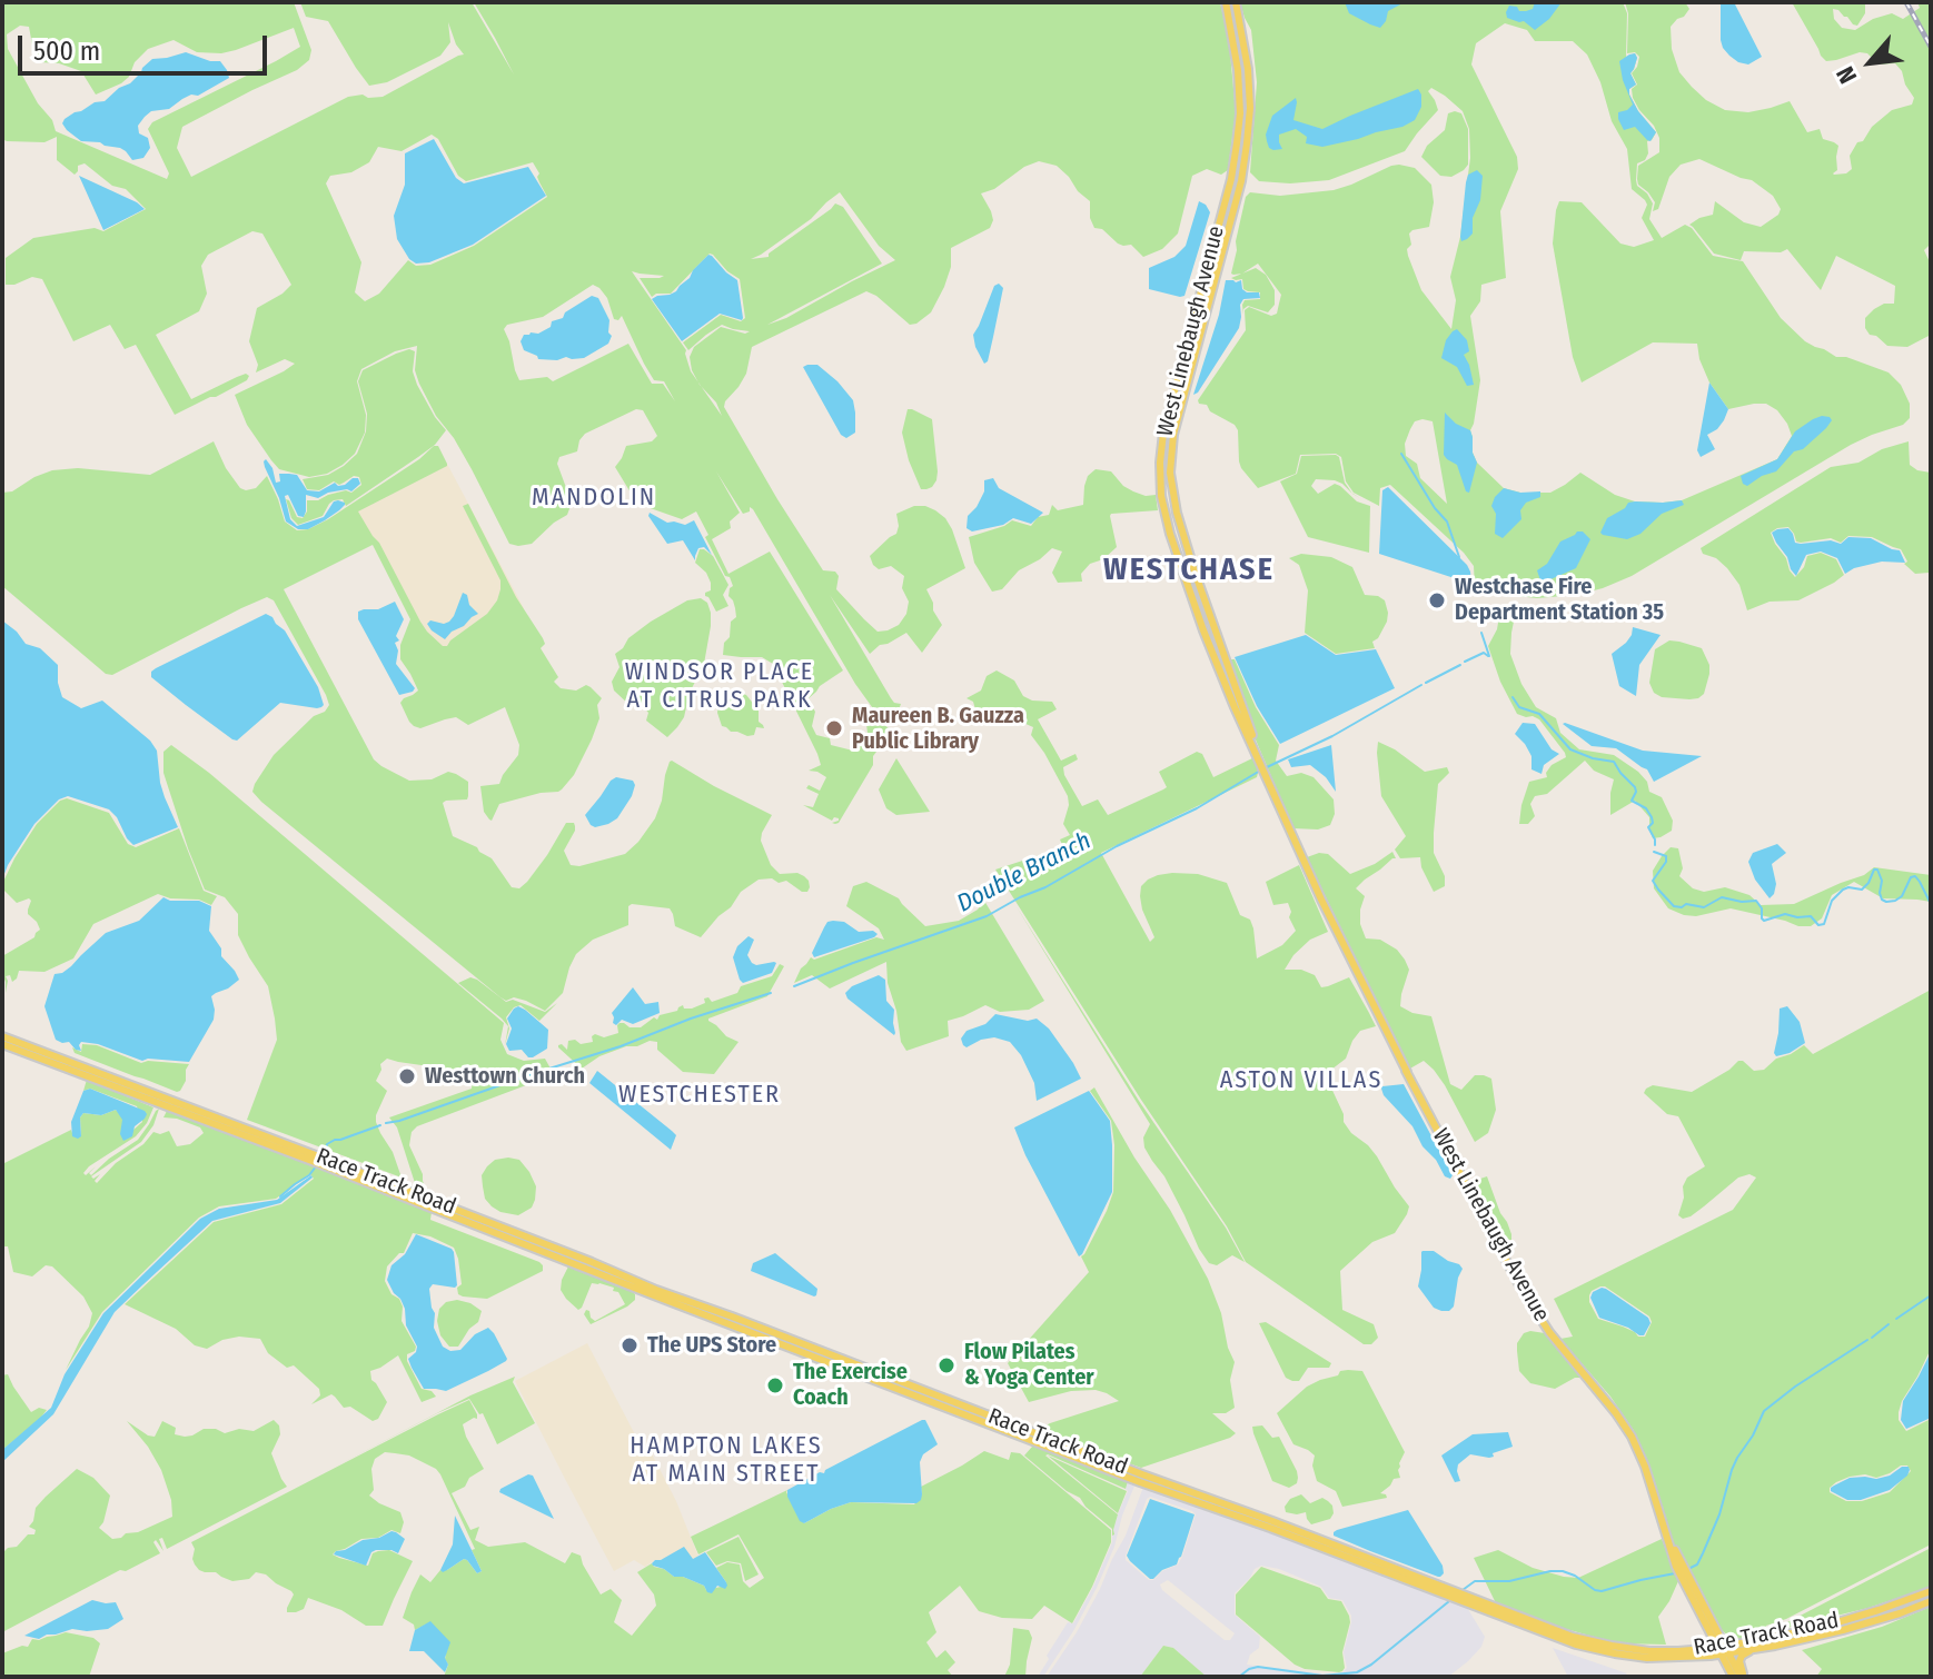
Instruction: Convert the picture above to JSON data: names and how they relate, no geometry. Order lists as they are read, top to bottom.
{
  "streets": {
    "main road": ["West Linebaugh Avenue", "Race Track Road"]
  },
  "districts": [
    "MANDOLIN",
    "WESTCHASE",
    "WINDSOR PLACE AT CITRUS PARK",
    "ASTON VILLAS",
    "WESTCHESTER",
    "HAMPTON LAKES AT MAIN STREET"
  ],
  "water": ["Double Branch"],
  "places": [
    "Westchase Fire Department Station 35",
    "Maureen B. Gauzza Public Library",
    "Westtown Church",
    "The UPS Store",
    "Flow Pilates & Yoga Center",
    "The Exercise Coach"
  ],
  "scale_bar": "500 m",
  "north": "bottom left"
}
